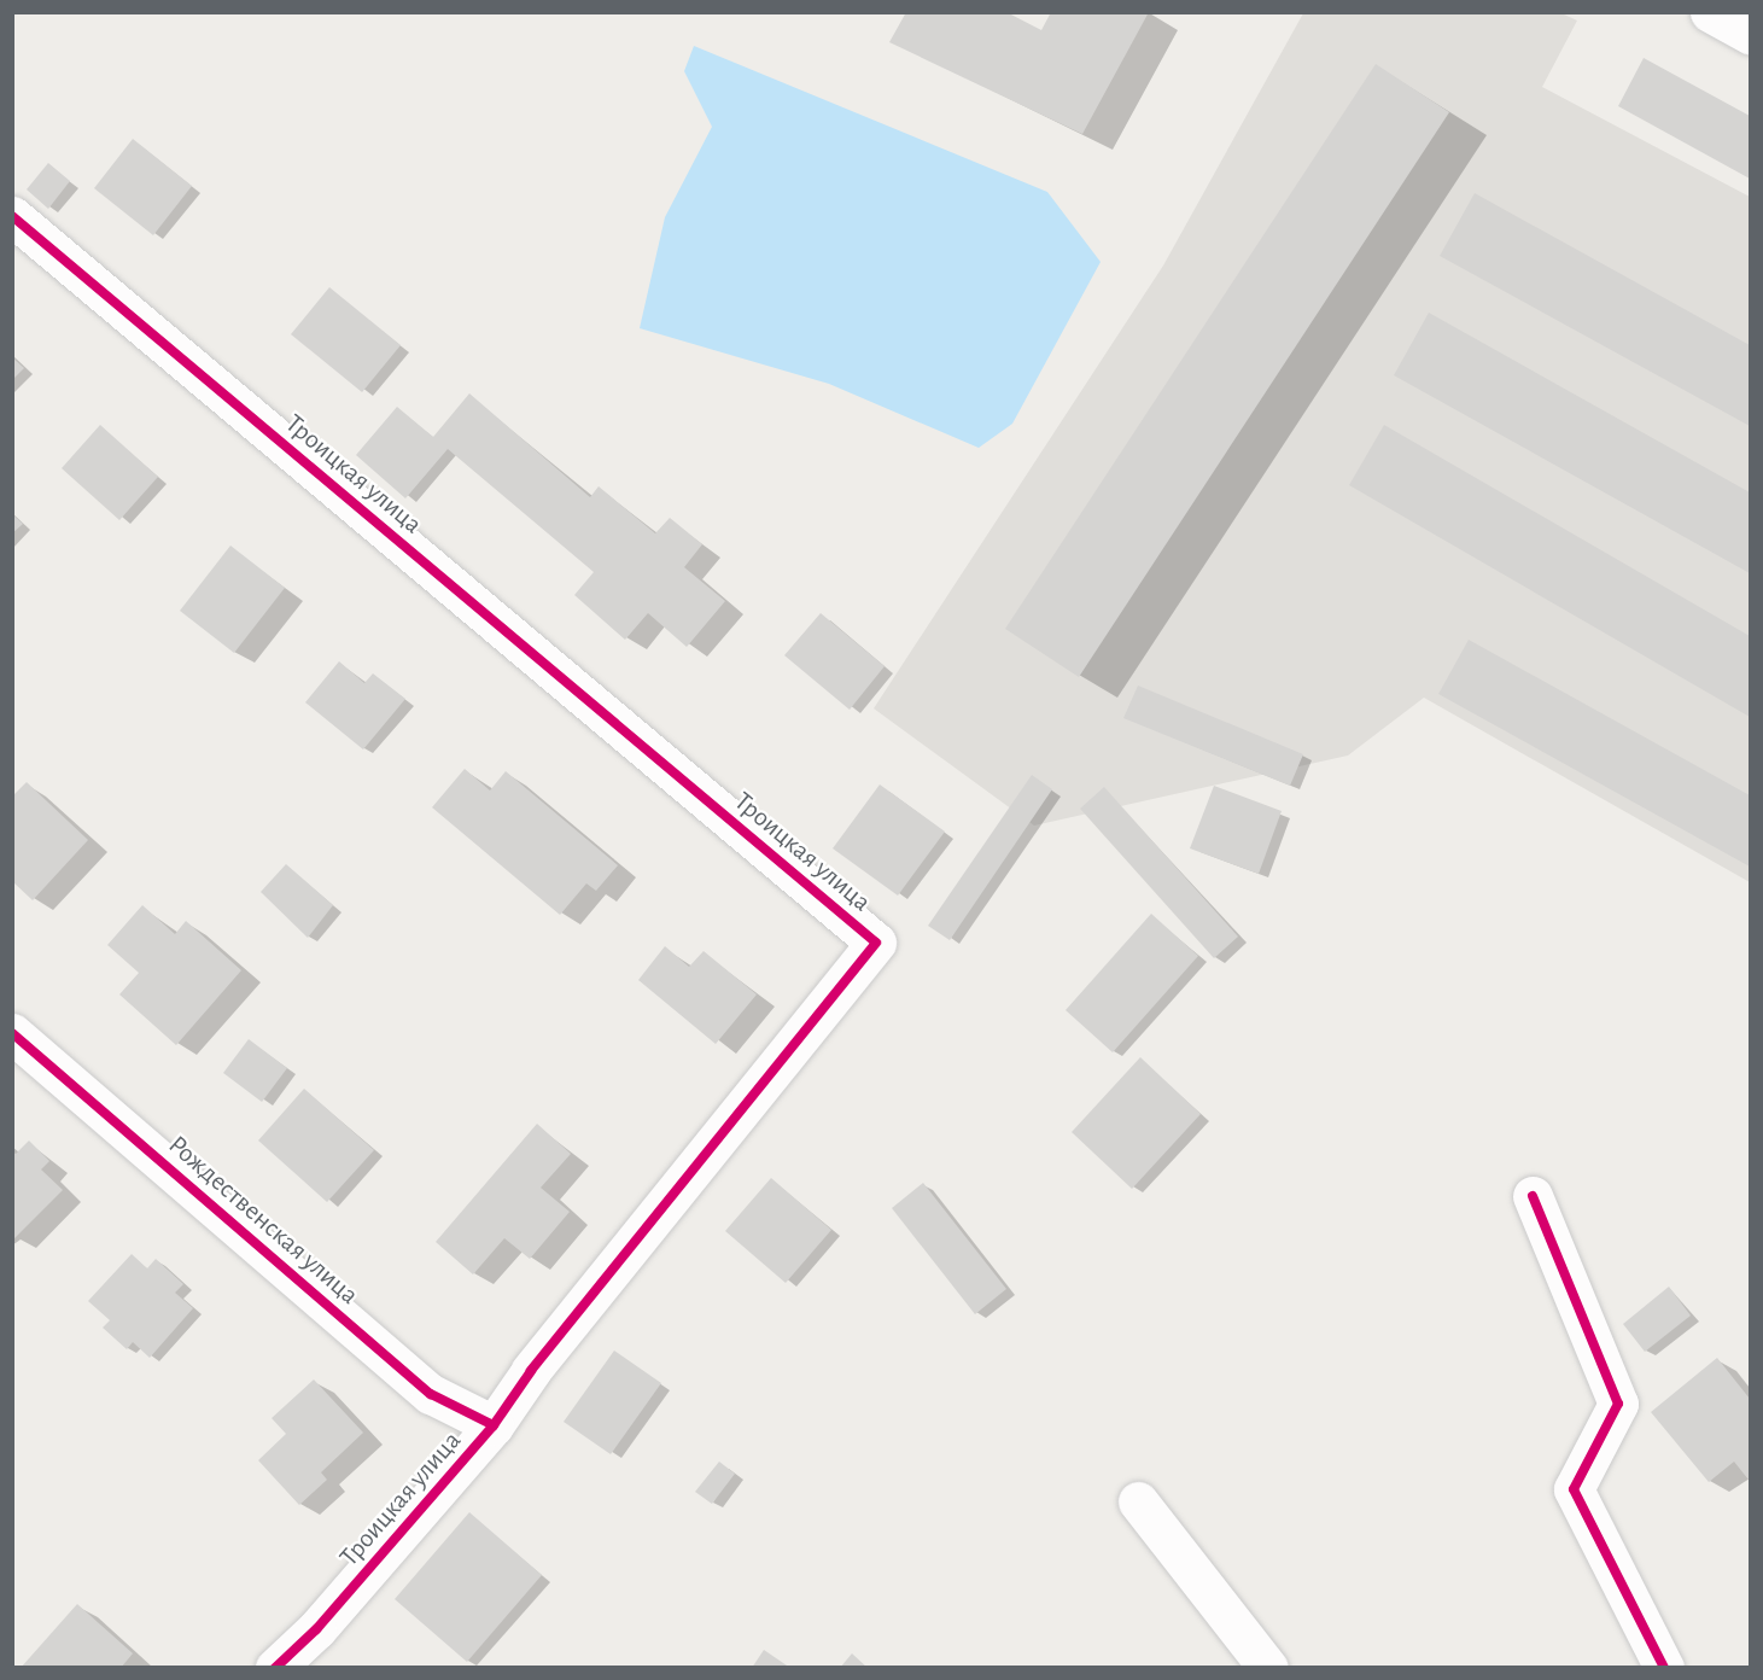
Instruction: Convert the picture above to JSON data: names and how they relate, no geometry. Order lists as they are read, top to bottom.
{
  "streets": {
    "street": ["Троицкая улица", "Рождественская улица"]
  },
  "crossings": [
    ["Троицкая улица", "Рождественская улица"]
  ]
}
